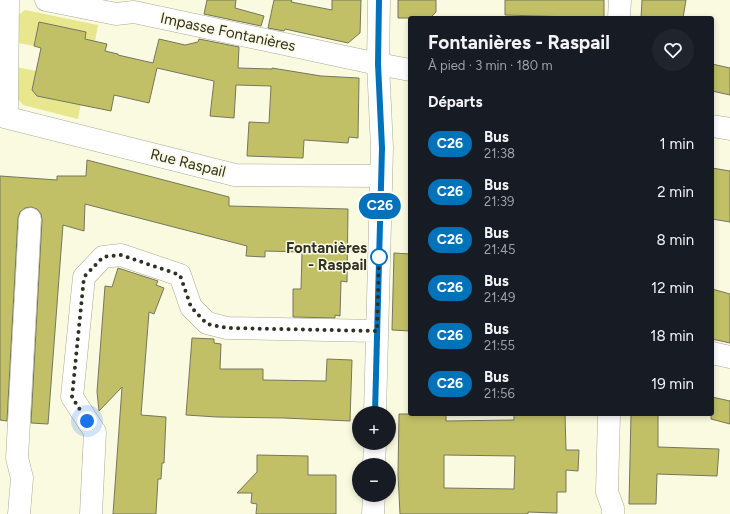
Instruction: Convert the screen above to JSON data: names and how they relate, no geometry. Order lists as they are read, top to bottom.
{
  "streets": {
    "street": ["Impasse Fontanières", "Rue Raspail"]
  },
  "places": ["Fontanières - Raspail"],
  "lines": ["bus line C26"],
  "page": {
    "on_map": "C26",
    "heading": [
      ["Fontanières - Raspail", "À pied · 3 min · 180 m"],
      "Départs"
    ],
    "list": [
      {
        "mark": "C26",
        "name": "Bus",
        "note": "21:38",
        "value": "1 min"
      },
      {
        "mark": "C26",
        "name": "Bus",
        "note": "21:39",
        "value": "2 min"
      },
      {
        "mark": "C26",
        "name": "Bus",
        "note": "21:45",
        "value": "8 min"
      },
      {
        "mark": "C26",
        "name": "Bus",
        "note": "21:49",
        "value": "12 min"
      },
      {
        "mark": "C26",
        "name": "Bus",
        "note": "21:55",
        "value": "18 min"
      },
      {
        "mark": "C26",
        "name": "Bus",
        "note": "21:56",
        "value": "19 min"
      }
    ],
    "map_buttons": ["+", "−"]
  }
}
